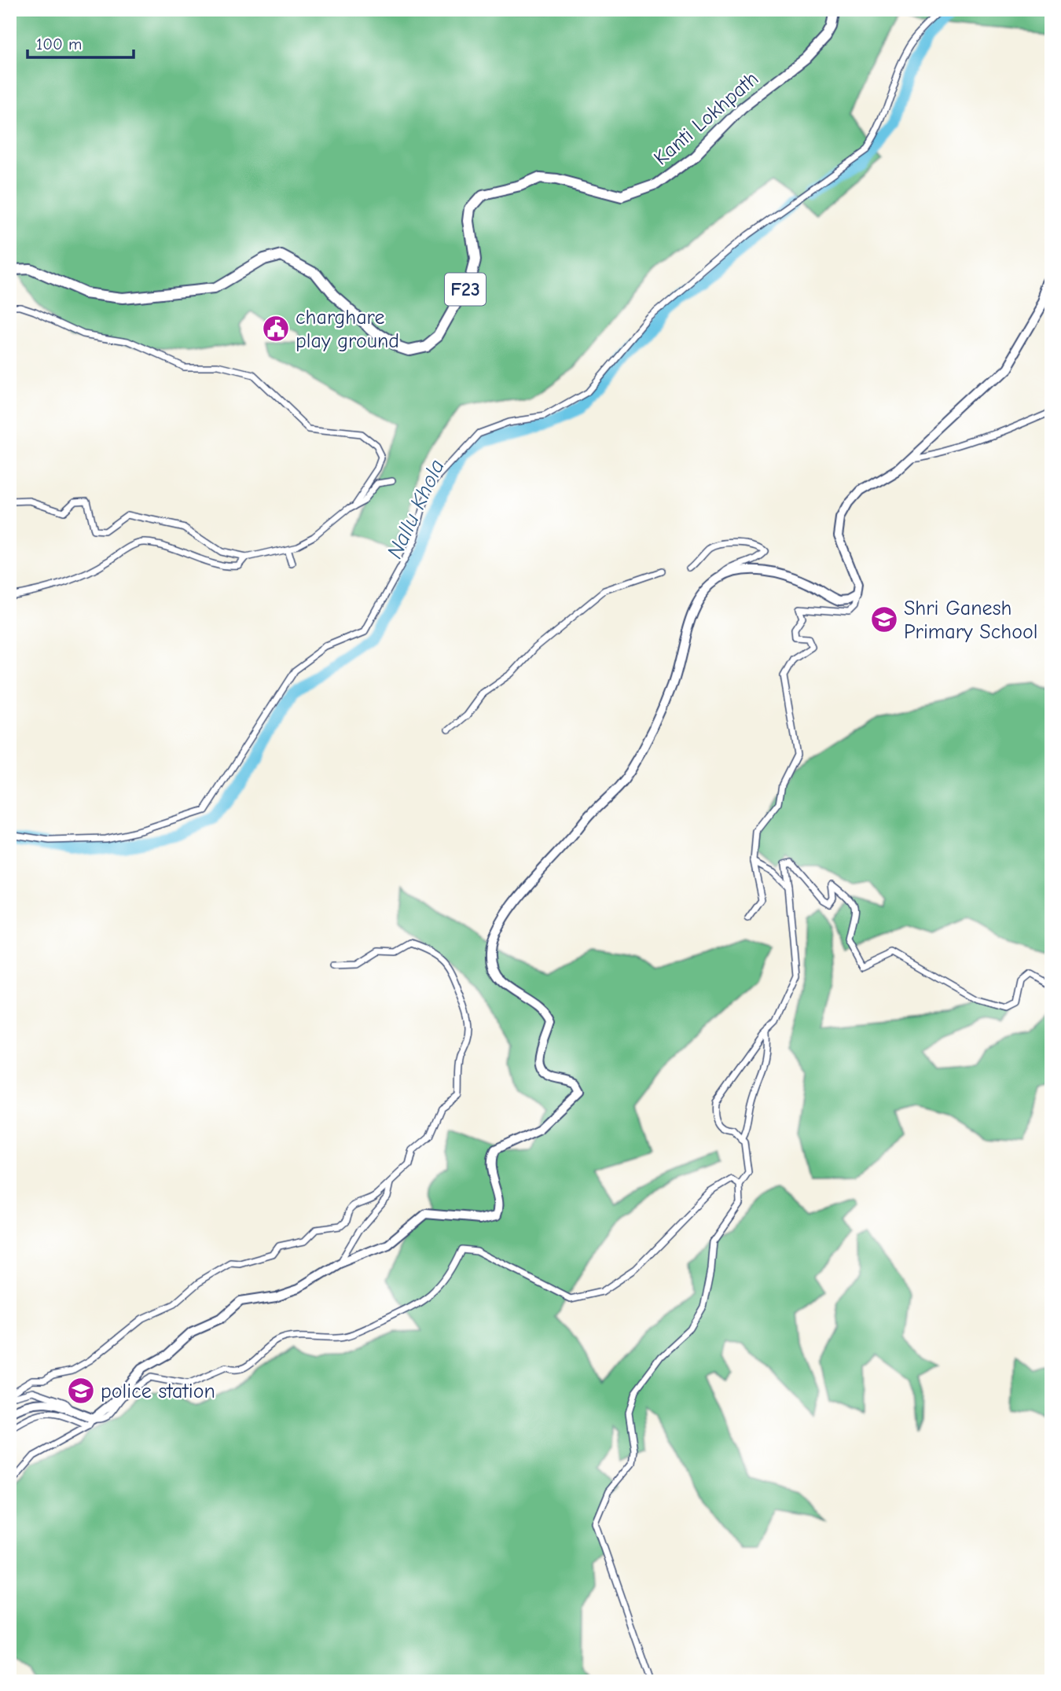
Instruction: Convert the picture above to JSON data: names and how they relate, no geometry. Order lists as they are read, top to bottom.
{
  "streets": {
    "main road": ["Kanti Lokhpath", "F23"]
  },
  "water": ["Nallu Khola"],
  "places": {
    "public building": ["charghare play ground"],
    "school or university": ["Shri Ganesh Primary School", "police station"]
  },
  "scale_bar": "100 m"
}
